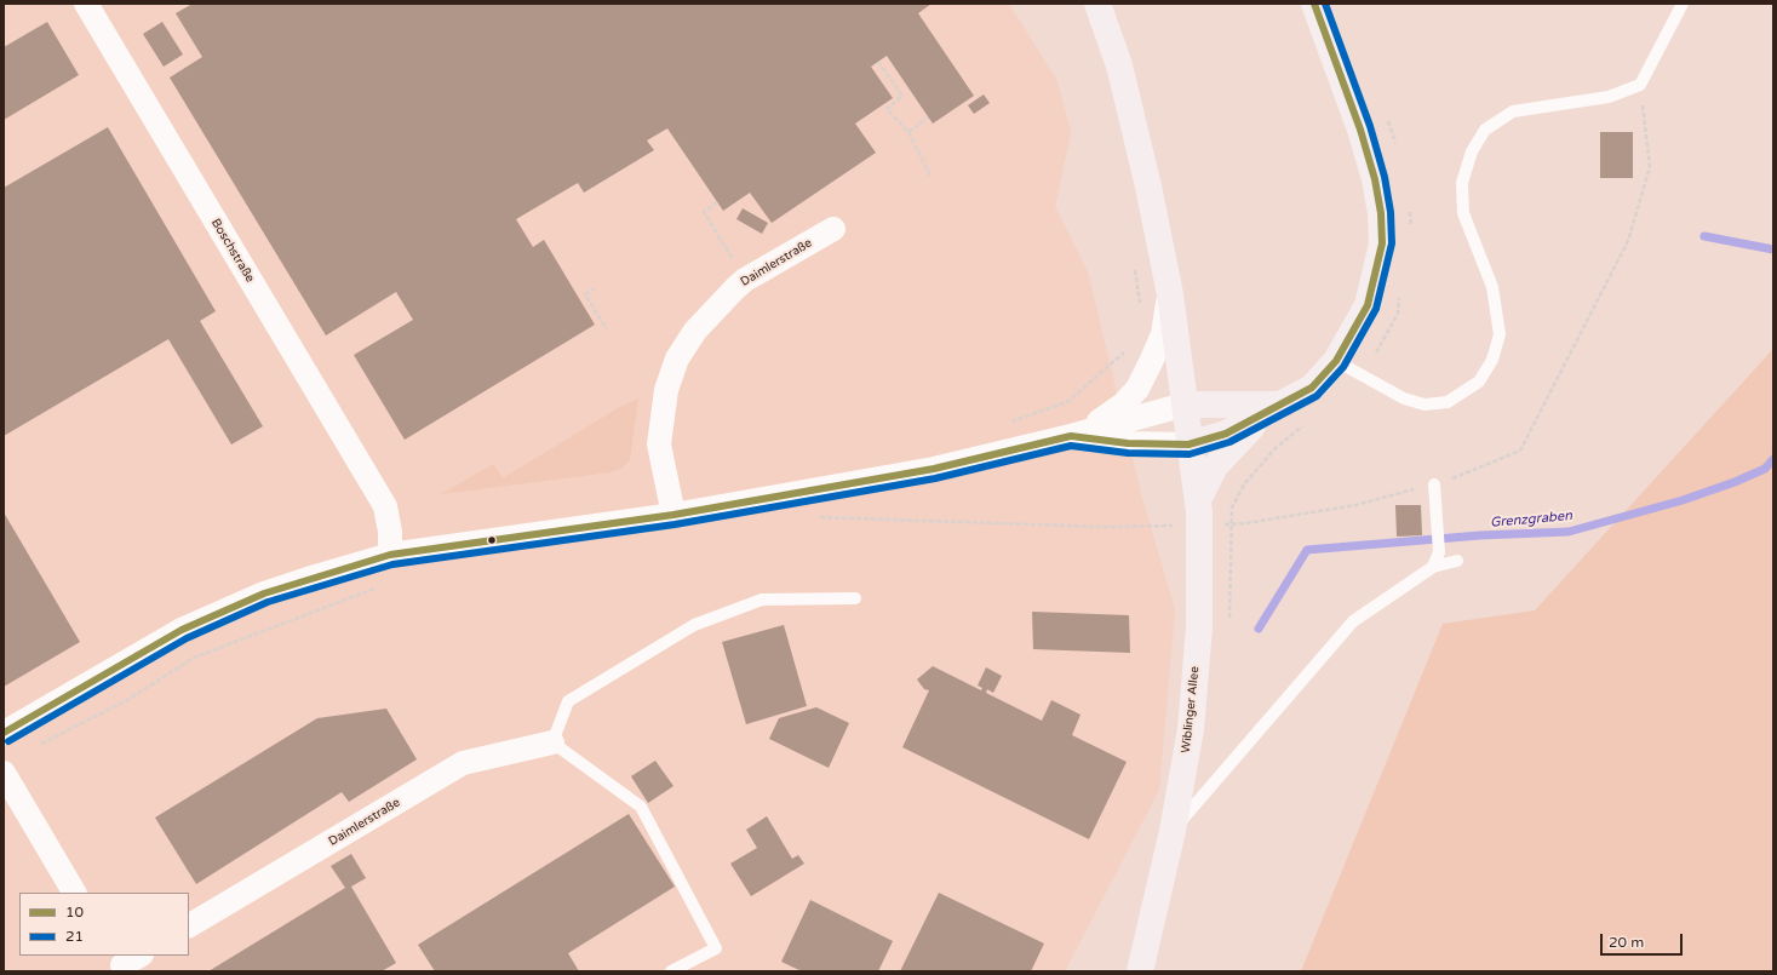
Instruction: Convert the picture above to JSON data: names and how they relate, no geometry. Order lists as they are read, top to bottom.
{
  "streets": {
    "main road": ["Wiblinger Allee"],
    "street": ["Boschstraße", "Daimlerstraße"]
  },
  "water": ["Grenzgraben"],
  "lines": ["transit line 10", "transit line 21"],
  "legend": ["10", "21"],
  "scale_bar": "20 m"
}
